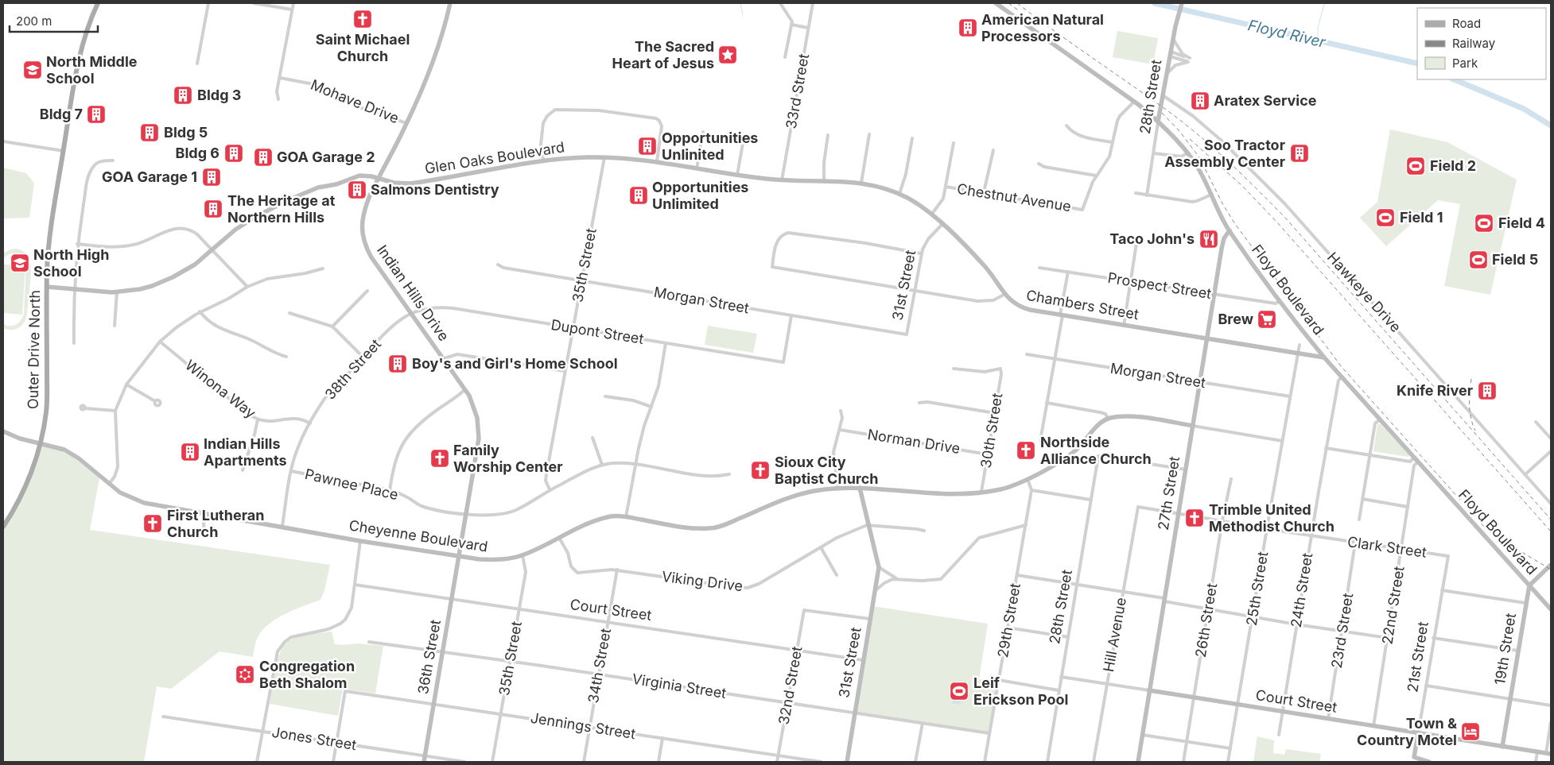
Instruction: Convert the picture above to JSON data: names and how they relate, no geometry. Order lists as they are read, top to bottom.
{
  "streets": {
    "main road": [
      "28th Street",
      "Glen Oaks Boulevard",
      "31st Street",
      "Floyd Boulevard",
      "Indian Hills Drive",
      "Chambers Street",
      "Outer Drive North",
      "27th Street",
      "Cheyenne Boulevard",
      "Court Street",
      "19th Street",
      "36th Street",
      "21st Street"
    ],
    "street": [
      "33rd Street",
      "Mohave Drive",
      "Chestnut Avenue",
      "35th Street",
      "Prospect Street",
      "Hawkeye Drive",
      "Morgan Street",
      "Dupont Street",
      "38th Street",
      "Winona Way",
      "30th Street",
      "Norman Drive",
      "Pawnee Place",
      "Clark Street",
      "Viking Drive",
      "25th Street",
      "24th Street",
      "22nd Street",
      "29th Street",
      "26th Street",
      "23rd Street",
      "Hill Avenue",
      "34th Street",
      "32nd Street",
      "Virginia Street",
      "Jennings Street",
      "Jones Street"
    ]
  },
  "crossings": [
    ["33rd Street", "Glen Oaks Boulevard"],
    ["28th Street", "Floyd Boulevard"],
    ["28th Street", "Hawkeye Drive"],
    ["28th Street", "27th Street"],
    ["28th Street", "Court Street"],
    ["Mohave Drive", "Indian Hills Drive"],
    ["Glen Oaks Boulevard", "35th Street"],
    ["Glen Oaks Boulevard", "31st Street"],
    ["Glen Oaks Boulevard", "Indian Hills Drive"],
    ["Glen Oaks Boulevard", "Chambers Street"],
    ["Glen Oaks Boulevard", "Outer Drive North"],
    ["35th Street", "Morgan Street"],
    ["35th Street", "Dupont Street"],
    ["35th Street", "Pawnee Place"],
    ["35th Street", "Cheyenne Boulevard"],
    ["35th Street", "Court Street"],
    ["35th Street", "Virginia Street"],
    ["35th Street", "Jennings Street"],
    ["31st Street", "Morgan Street"],
    ["31st Street", "Court Street"],
    ["31st Street", "32nd Street"],
    ["31st Street", "Virginia Street"],
    ["Prospect Street", "Floyd Boulevard"],
    ["Prospect Street", "27th Street"],
    ["Floyd Boulevard", "Chambers Street"],
    ["Floyd Boulevard", "27th Street"],
    ["Floyd Boulevard", "24th Street"],
    ["Floyd Boulevard", "22nd Street"],
    ["Floyd Boulevard", "19th Street"],
    ["Indian Hills Drive", "Dupont Street"],
    ["Indian Hills Drive", "38th Street"],
    ["Indian Hills Drive", "Pawnee Place"],
    ["Indian Hills Drive", "Cheyenne Boulevard"],
    ["Indian Hills Drive", "36th Street"],
    ["Morgan Street", "Dupont Street"],
    ["Morgan Street", "27th Street"],
    ["Morgan Street", "25th Street"],
    ["Chambers Street", "27th Street"],
    ["Chambers Street", "25th Street"],
    ["Dupont Street", "38th Street"],
    ["Outer Drive North", "Cheyenne Boulevard"],
    ["38th Street", "Winona Way"],
    ["38th Street", "Pawnee Place"],
    ["38th Street", "Cheyenne Boulevard"],
    ["30th Street", "Norman Drive"],
    ["30th Street", "Cheyenne Boulevard"],
    ["27th Street", "Clark Street"],
    ["27th Street", "Court Street"],
    ["Cheyenne Boulevard", "Viking Drive"],
    ["Cheyenne Boulevard", "29th Street"],
    ["Cheyenne Boulevard", "36th Street"],
    ["Clark Street", "25th Street"],
    ["Clark Street", "24th Street"],
    ["Clark Street", "22nd Street"],
    ["Clark Street", "26th Street"],
    ["Clark Street", "23rd Street"],
    ["Clark Street", "Hill Avenue"],
    ["Clark Street", "21st Street"],
    ["Viking Drive", "34th Street"],
    ["25th Street", "Court Street"],
    ["24th Street", "Court Street"],
    ["22nd Street", "Court Street"],
    ["Court Street", "26th Street"],
    ["Court Street", "23rd Street"],
    ["Court Street", "Hill Avenue"],
    ["Court Street", "19th Street"],
    ["Court Street", "36th Street"],
    ["Court Street", "21st Street"],
    ["Court Street", "34th Street"],
    ["Court Street", "32nd Street"],
    ["29th Street", "Virginia Street"],
    ["36th Street", "Virginia Street"],
    ["36th Street", "Jennings Street"],
    ["36th Street", "Jones Street"],
    ["34th Street", "Virginia Street"],
    ["34th Street", "Jennings Street"],
    ["32nd Street", "Virginia Street"],
    ["32nd Street", "Jennings Street"],
    ["Jennings Street", "Jones Street"]
  ],
  "water": ["Floyd River"],
  "places": {
    "church": [
      "Saint Michael Church",
      "Northside Alliance Church",
      "Family Worship Center",
      "Sioux City Baptist Church",
      "Trimble United Methodist Church",
      "First Lutheran Church"
    ],
    "building": [
      "American Natural Processors",
      "Bldg 3",
      "Aratex Service",
      "Bldg 7",
      "Bldg 5",
      "Opportunities Unlinited",
      "Bldg 6",
      "Soo Tractor Assembly Center",
      "GOA Garage 2",
      "GOA Garage 1",
      "Salmons Dentistry",
      "Opportunities Unlimited",
      "The Heritage at Northern Hills",
      "Boy's and Girl's Home School",
      "Knife River",
      "Indian Hills Apartments"
    ],
    "place": ["The Sacred Heart of Jesus"],
    "school or university": ["North Middle School", "North High School"],
    "sports": [
      "Field 2",
      "Field 1",
      "Field 4",
      "Field 5",
      "Leif Erickson Pool"
    ],
    "restaurant": ["Taco John's"],
    "supermarket": ["Brew"],
    "synagogue": ["Congregation Beth Shalom"],
    "hotel": ["Town & Country Motel"]
  },
  "legend": ["Road", "Railway", "Park"],
  "scale_bar": "200 m"
}
